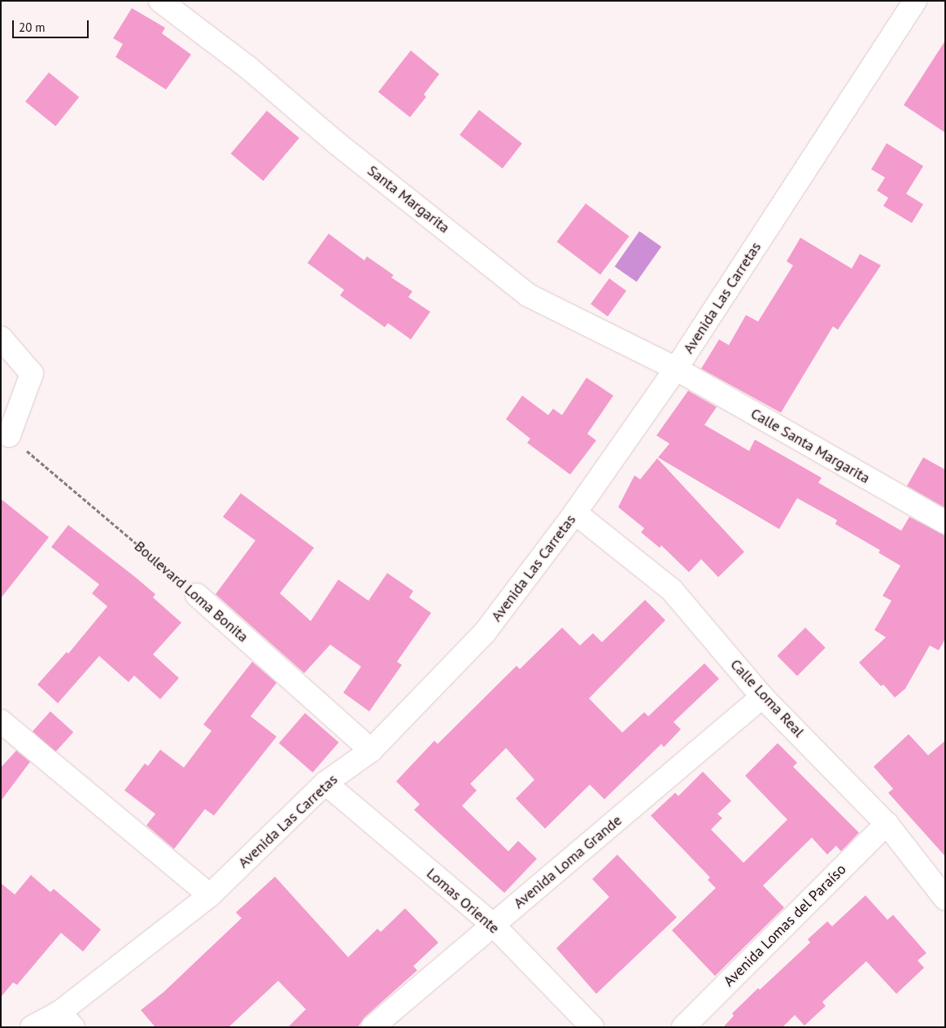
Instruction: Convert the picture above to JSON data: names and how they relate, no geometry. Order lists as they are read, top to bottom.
{
  "streets": {
    "street": [
      "Santa Margarita",
      "Avenida Las Carretas",
      "Calle Santa Margarita",
      "Boulevard Loma Bonita",
      "Calle Loma Real",
      "Avenida Loma Grande",
      "Lomas Oriente",
      "Avenida Lomas del Paraíso"
    ]
  },
  "crossings": [
    ["Santa Margarita", "Avenida Las Carretas"],
    ["Santa Margarita", "Calle Santa Margarita"],
    ["Avenida Las Carretas", "Calle Santa Margarita"],
    ["Avenida Las Carretas", "Boulevard Loma Bonita"],
    ["Avenida Las Carretas", "Calle Loma Real"],
    ["Avenida Las Carretas", "Lomas Oriente"],
    ["Calle Loma Real", "Avenida Loma Grande"],
    ["Calle Loma Real", "Avenida Lomas del Paraíso"],
    ["Avenida Loma Grande", "Lomas Oriente"]
  ],
  "scale_bar": "20 m"
}
